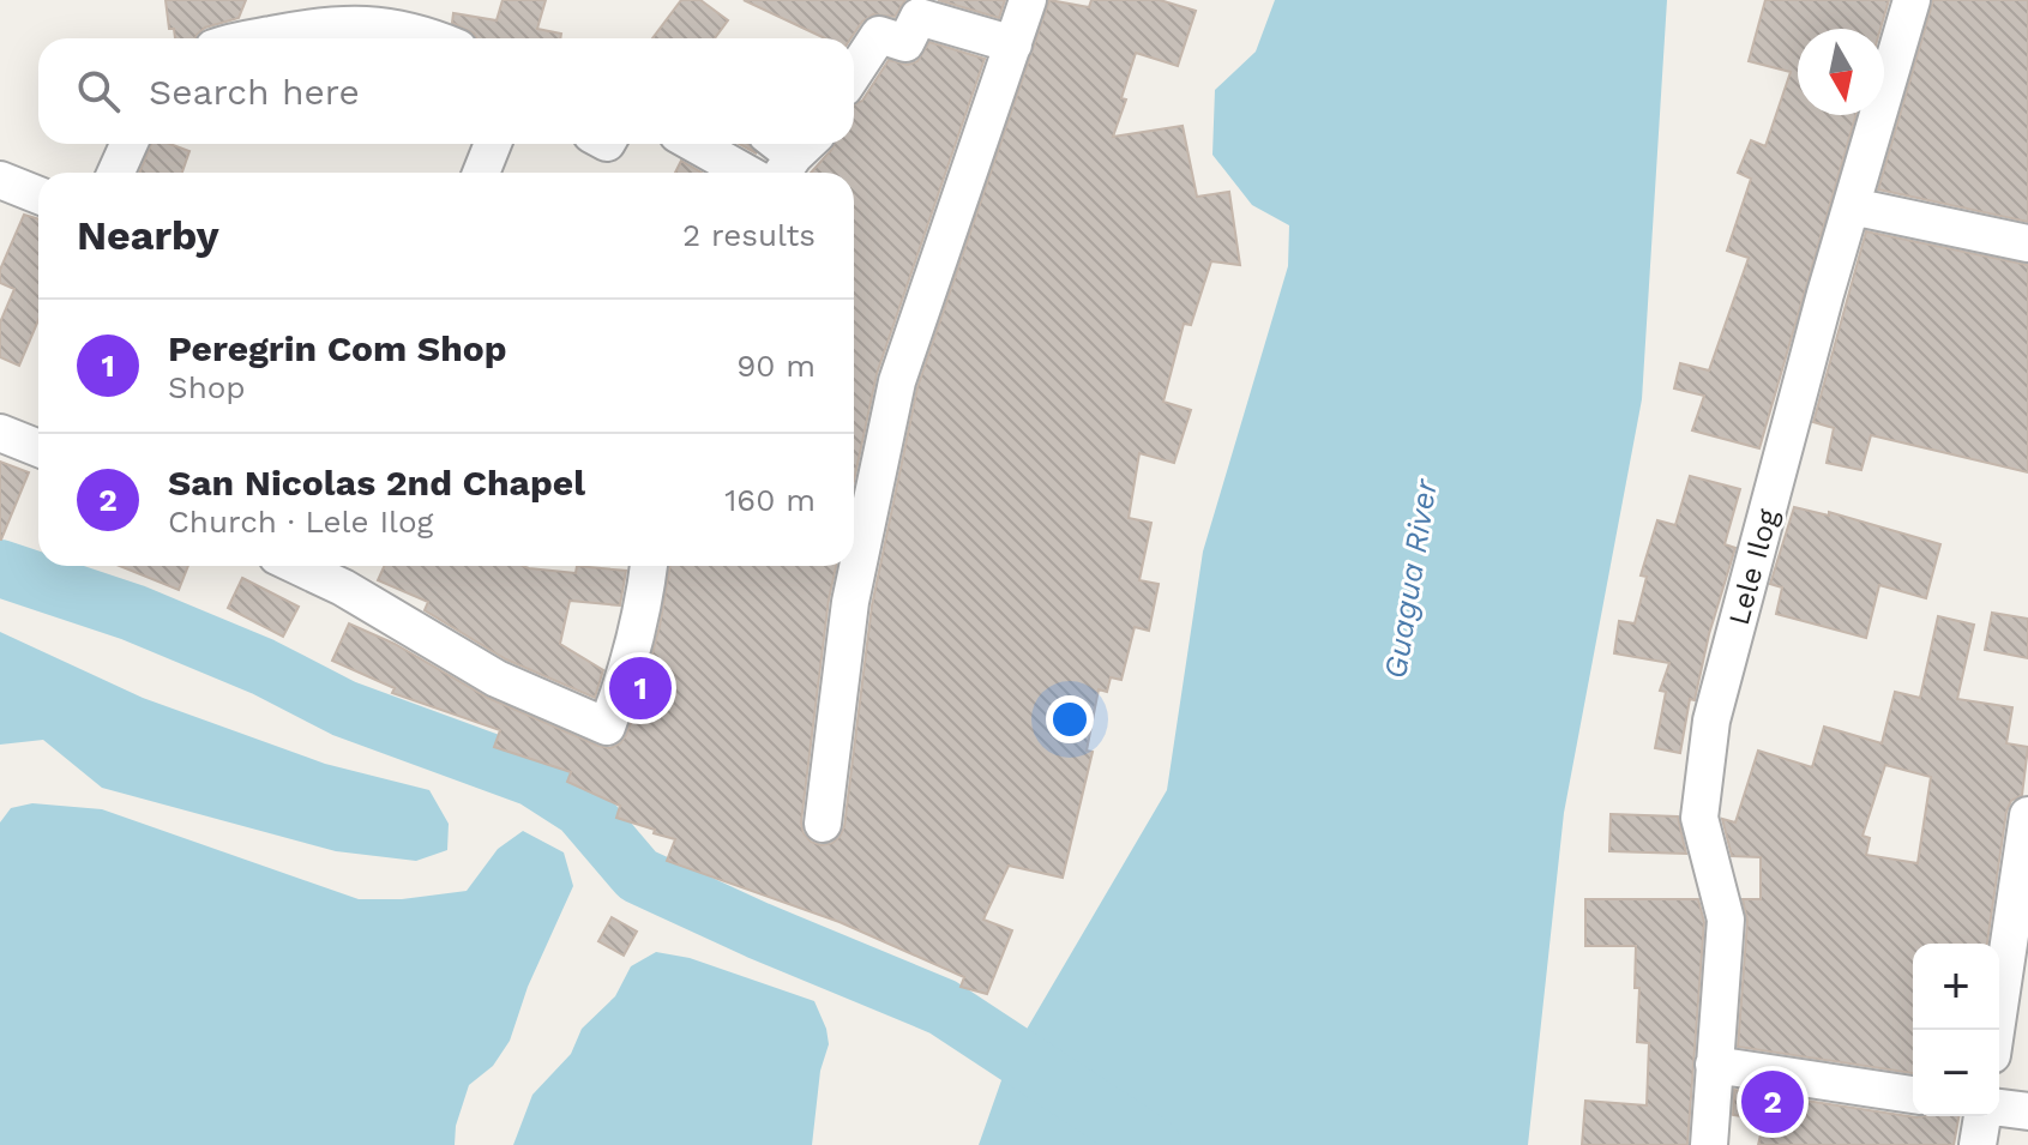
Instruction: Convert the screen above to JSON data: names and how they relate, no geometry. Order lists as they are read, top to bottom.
{
  "streets": {
    "street": ["Lele Ilog"]
  },
  "water": ["Guagua River"],
  "north": "bottom",
  "page": {
    "search": "Search here",
    "heading": ["Nearby", "2 results"],
    "list": [
      {
        "mark": "1",
        "name": "Peregrin Com Shop",
        "note": "Shop",
        "value": "90 m"
      },
      {
        "mark": "2",
        "name": "San Nicolas 2nd Chapel",
        "note": "Church · Lele Ilog",
        "value": "160 m"
      }
    ],
    "pins": ["1", "2"],
    "map_buttons": ["+", "−"]
  }
}
